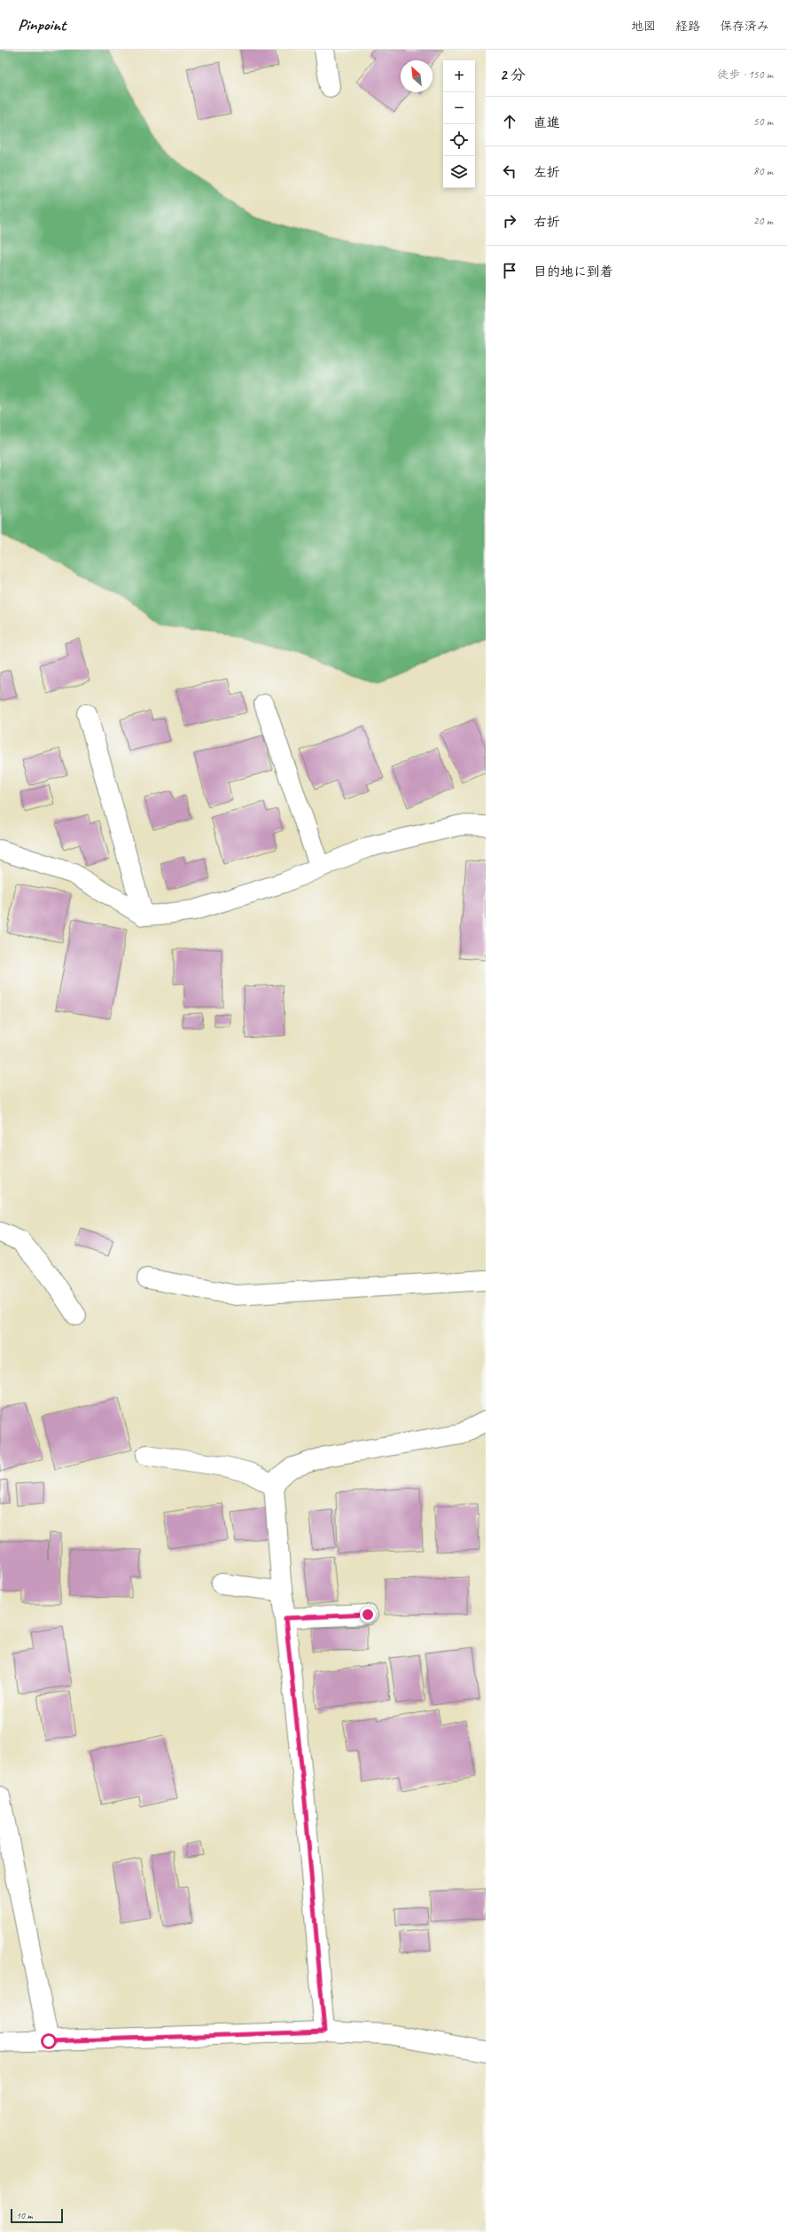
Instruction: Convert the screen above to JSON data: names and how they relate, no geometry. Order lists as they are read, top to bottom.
{
  "scale_bar": "10 m",
  "north": "top left",
  "page": {
    "header": "Pinpoint",
    "nav": ["地図", "経路", "保存済み"],
    "heading": ["2 分", "徒歩 · 150 m"],
    "map_buttons": ["+", "−"],
    "list": [
      ["直進", "50 m"],
      ["左折", "80 m"],
      ["右折", "20 m"],
      "目的地に到着"
    ],
    "scale": "10 m"
  }
}
